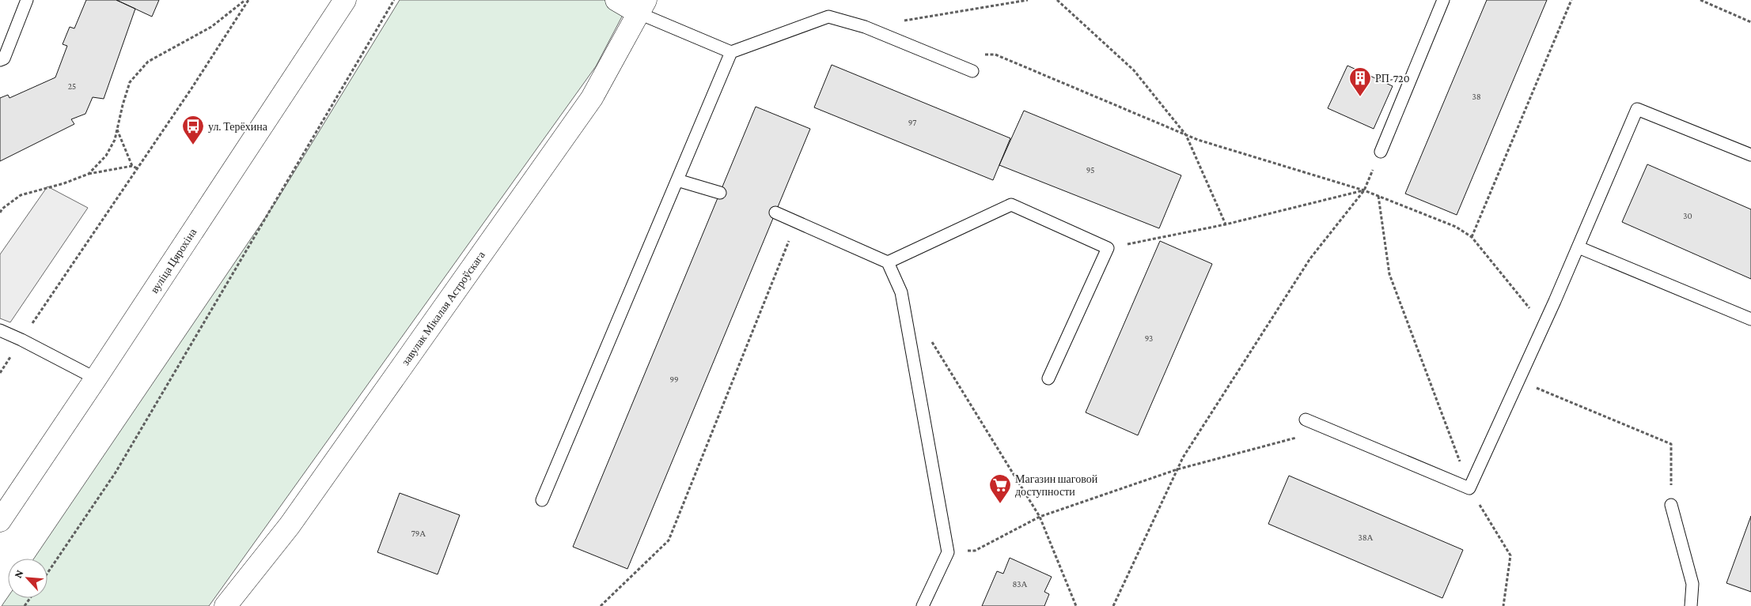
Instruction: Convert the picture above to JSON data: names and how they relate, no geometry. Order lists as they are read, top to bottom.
{
  "streets": {
    "street": ["вуліца Цярохіна", "завулак Мікалая Астроўскага"]
  },
  "places": {
    "building": ["РП-720"],
    "bus stop": ["ул. Терёхина"],
    "supermarket": ["Магазин шаговой доступности"]
  },
  "house_numbers": [
    "25",
    "38",
    "97",
    "95",
    "30",
    "93",
    "99",
    "79А",
    "38А",
    "83А"
  ],
  "north": "top left"
}
